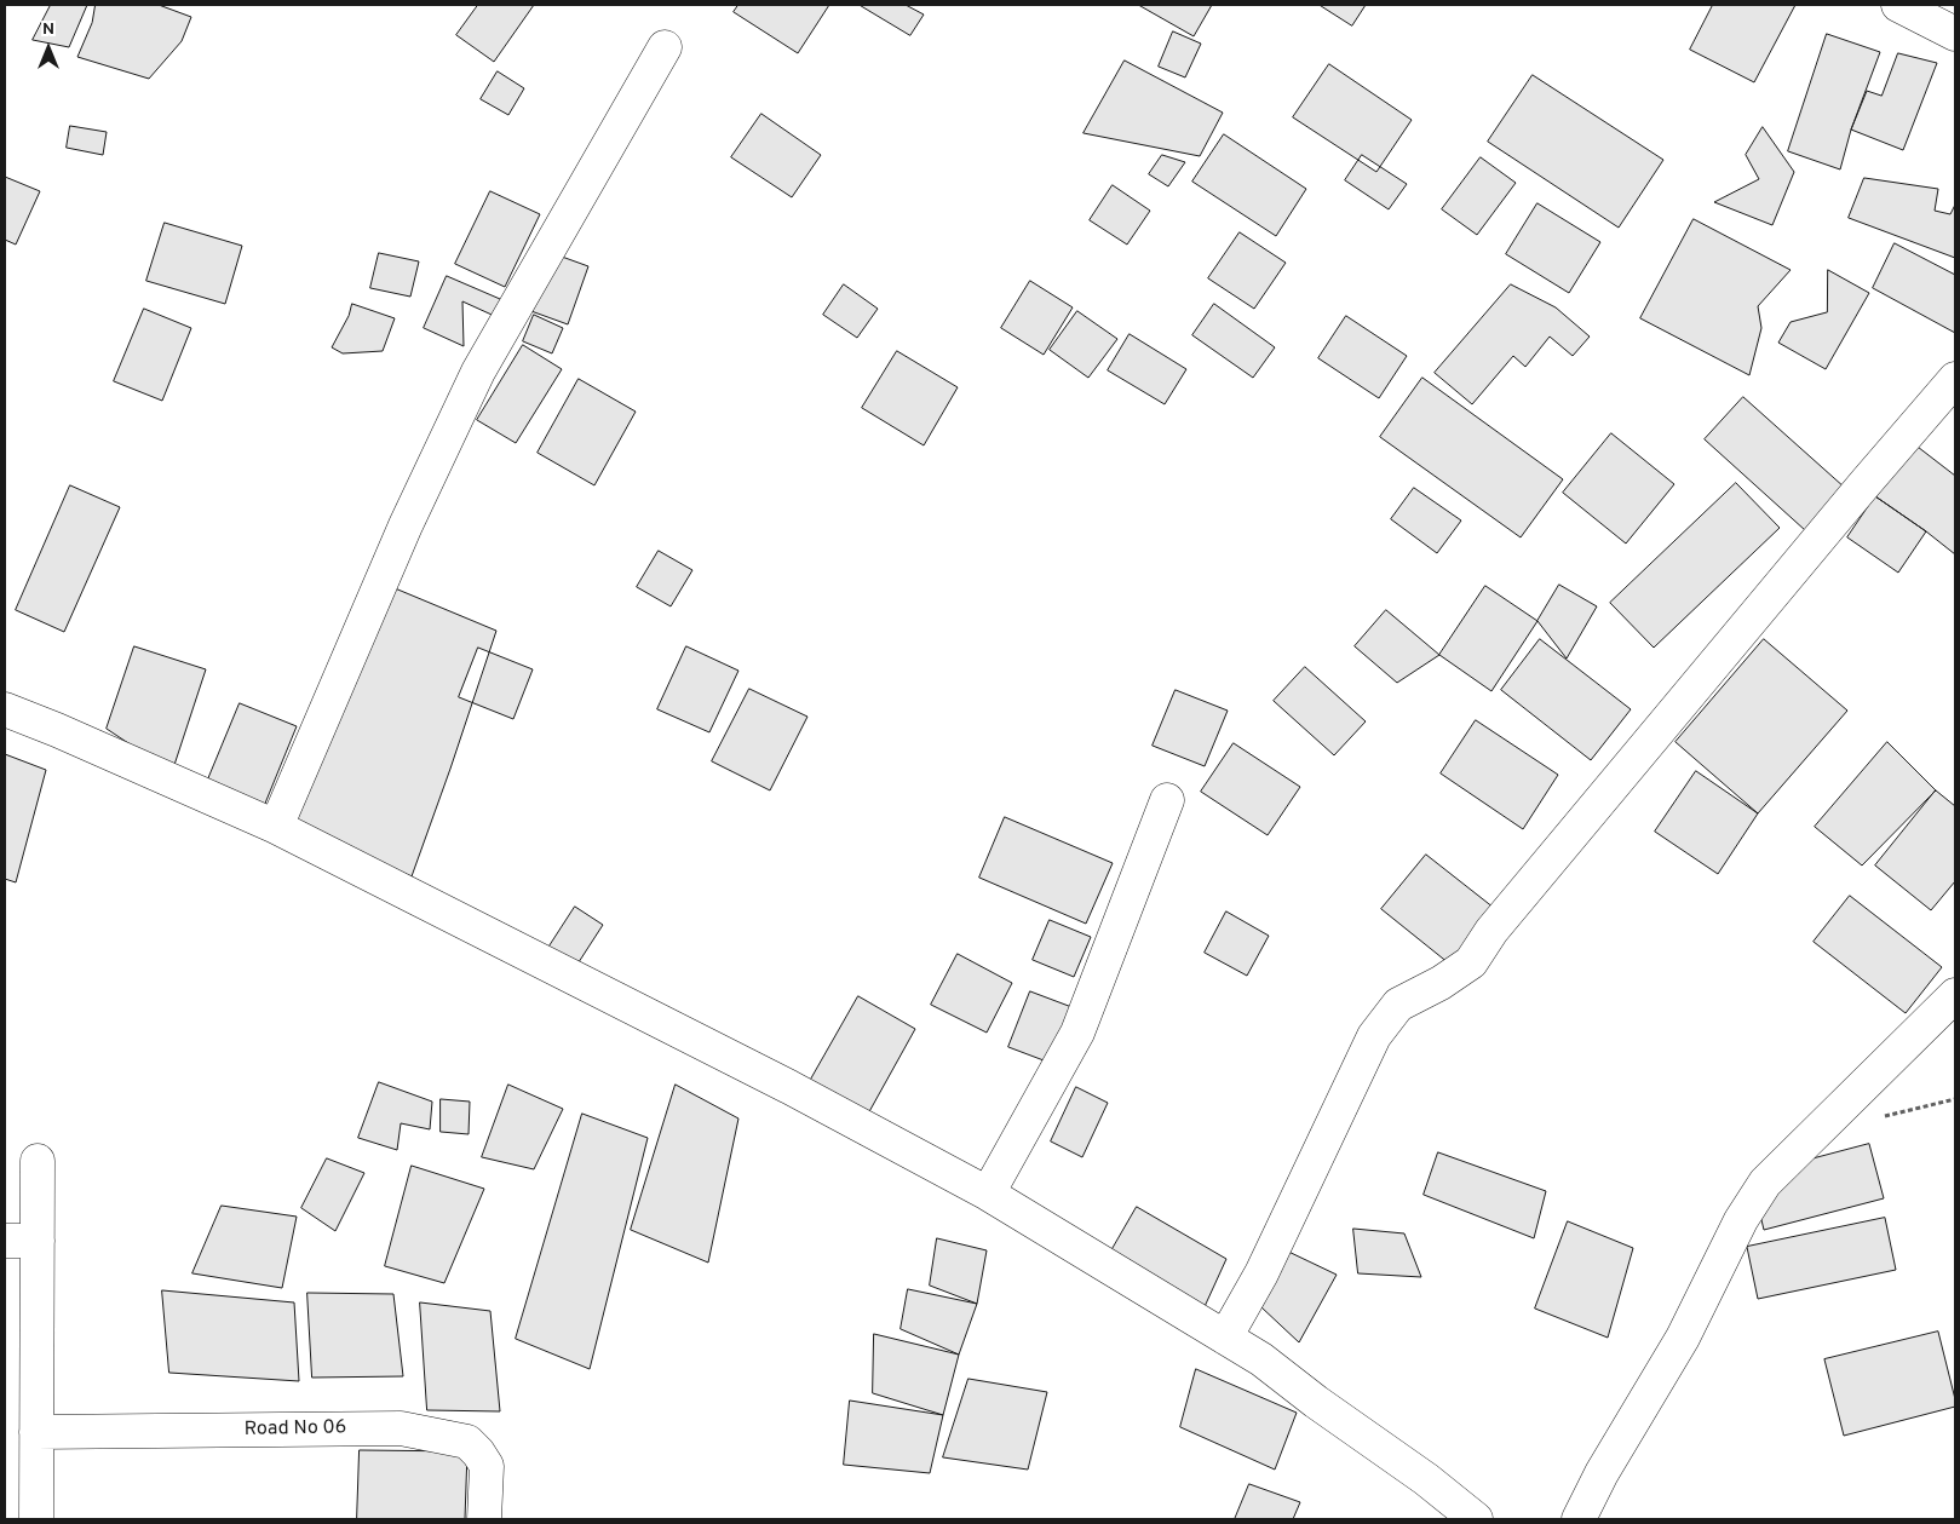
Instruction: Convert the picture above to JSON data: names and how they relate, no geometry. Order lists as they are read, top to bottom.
{
  "streets": {
    "street": ["Road No 06"]
  },
  "north": "top"
}
